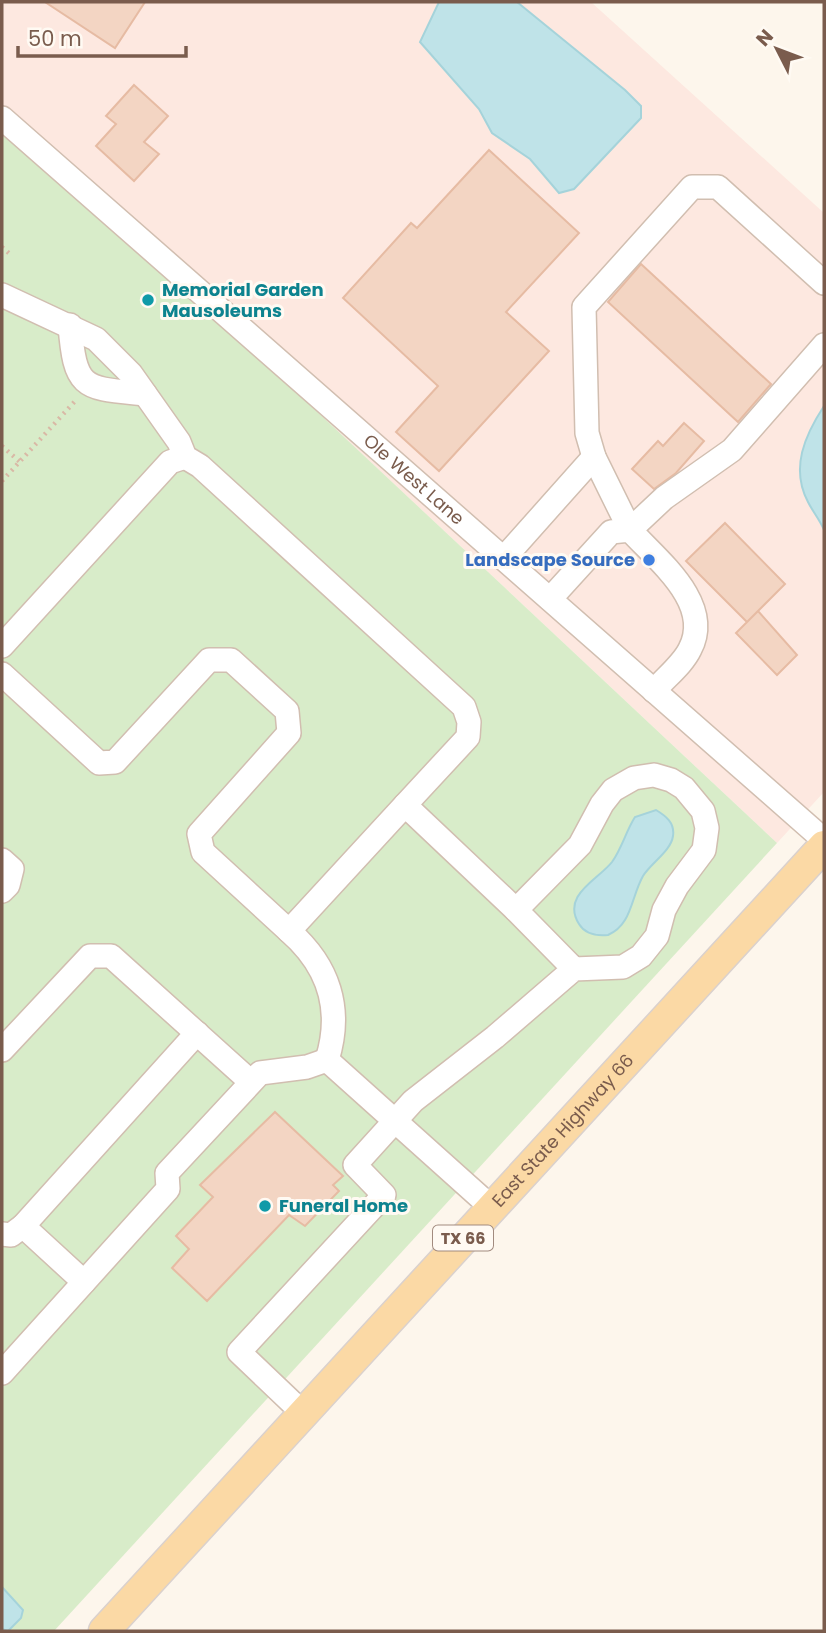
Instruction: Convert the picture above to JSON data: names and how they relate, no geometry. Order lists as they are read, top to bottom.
{
  "streets": {
    "main road": ["East State Highway 66", "TX 66"],
    "street": ["Ole West Lane"]
  },
  "places": ["Memorial Garden Mausoleums", "Landscape Source", "Funeral Home"],
  "scale_bar": "50 m",
  "north": "top left"
}
